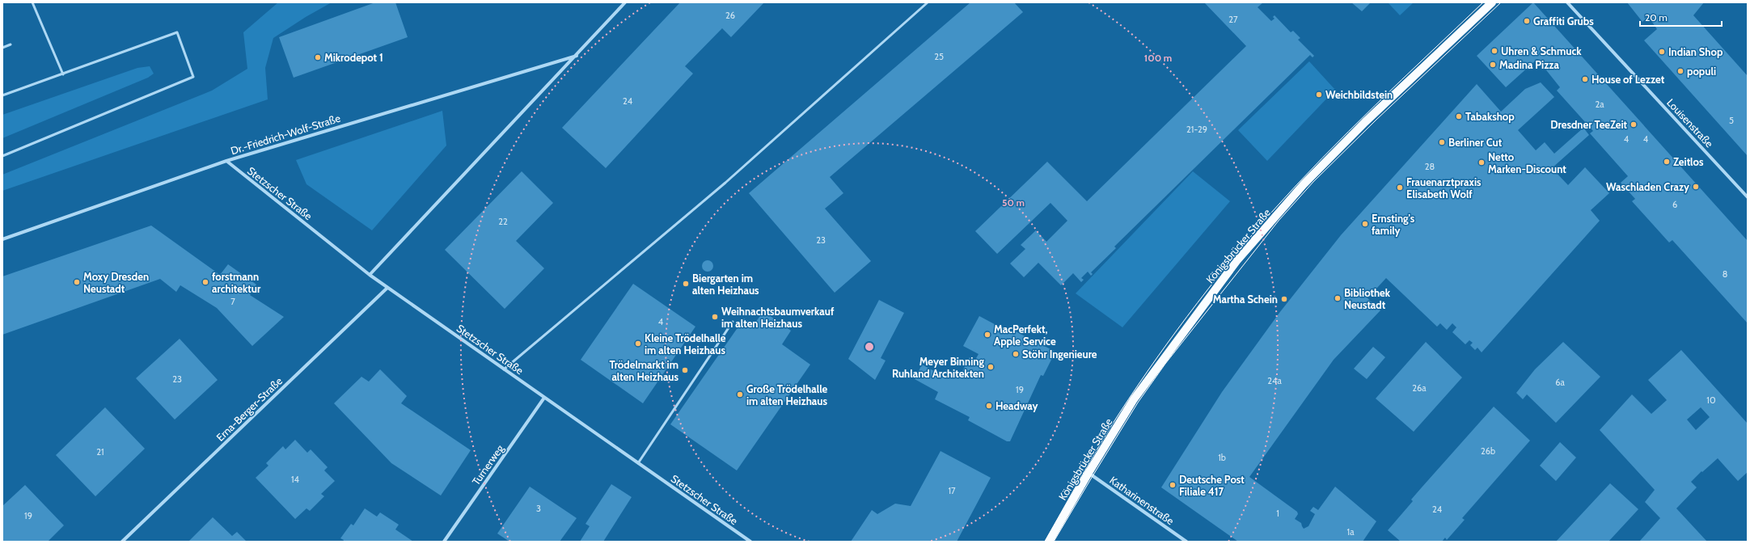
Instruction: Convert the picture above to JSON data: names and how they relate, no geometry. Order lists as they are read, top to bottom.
{
  "streets": {
    "main road": ["Königsbrücker Straße"],
    "street": [
      "Louisenstraße",
      "Dr.-Friedrich-Wolf-Straße",
      "Stetzscher Straße",
      "Erna-Berger-Straße",
      "Turnerweg",
      "Katharinenstraße"
    ]
  },
  "crossings": [
    ["Dr.-Friedrich-Wolf-Straße", "Stetzscher Straße"],
    ["Stetzscher Straße", "Erna-Berger-Straße"],
    ["Stetzscher Straße", "Turnerweg"],
    ["Königsbrücker Straße", "Katharinenstraße"]
  ],
  "places": [
    "Graffiti Grubs",
    "Uhren & Schmuck",
    "Indian Shop",
    "Mikrodepot 1",
    "Madina Pizza",
    "populi",
    "House of Lezzet",
    "Weichbildstein",
    "Tabakshop",
    "Dresdner TeeZeit",
    "Berliner Cut",
    "Zeitlos",
    "Netto Marken-Discount",
    "Waschladen Crazy",
    "Frauenarztpraxis Elisabeth Wolf",
    "Ernsting's family",
    "Moxy Dresden Neustadt",
    "forstmann architektur",
    "Biergarten im alten Heizhaus",
    "Bibliothek Neustadt",
    "Martha Schein",
    "Weihnachtsbaumverkauf im alten Heizhaus",
    "MacPerfekt, Apple Service",
    "Kleine Trödelhalle im alten Heizhaus",
    "Stöhr Ingenieure",
    "Meyer Binning Ruhland Architekten",
    "Trödelmarkt im alten Heizhaus",
    "Große Trödelhalle im alten Heizhaus",
    "Headway",
    "Deutsche Post Filiale 417"
  ],
  "house_numbers": [
    "26",
    "27",
    "25",
    "24",
    "2a",
    "5",
    "21-29",
    "4",
    "4",
    "28",
    "6",
    "22",
    "23",
    "8",
    "7",
    "4",
    "23",
    "24a",
    "6a",
    "26a",
    "19",
    "10",
    "26b",
    "21",
    "1b",
    "14",
    "17",
    "3",
    "24",
    "1",
    "19",
    "1a"
  ],
  "scale_bar": "20 m",
  "rings": ["100 m", "50 m"]
}
